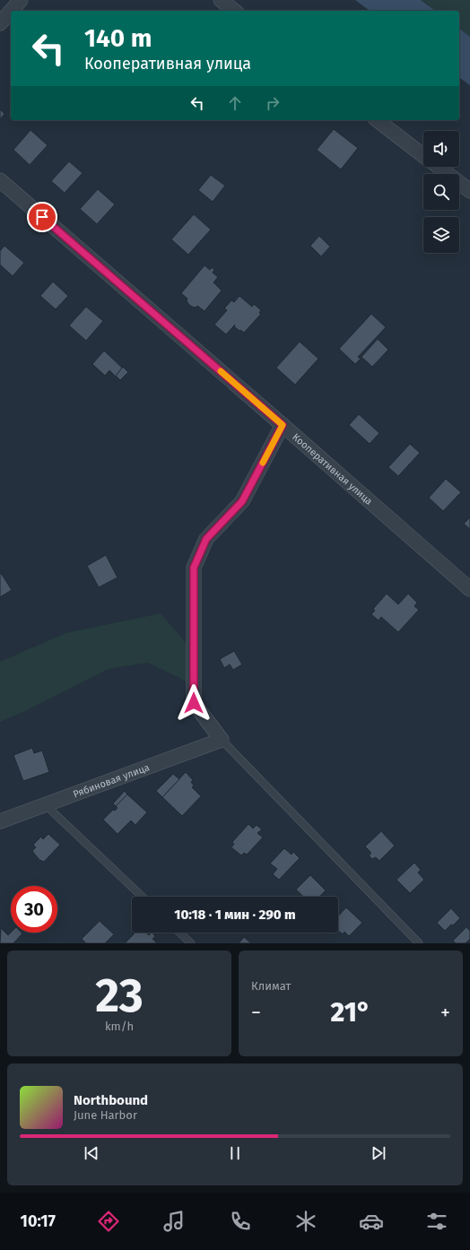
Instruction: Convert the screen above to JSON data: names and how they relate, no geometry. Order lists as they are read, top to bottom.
{
  "streets": {
    "street": ["Кооперативная улица", "Рябиновая улица"]
  },
  "page": {
    "turn": ["140 m", "Кооперативная улица"],
    "limit": "30",
    "trip": "10:18 · 1 мин · 290 m",
    "tile": [
      ["23", "km/h"],
      "Климат"
    ],
    "heat": ["−", "21°", "+"],
    "song": ["Northbound", "June Harbor"],
    "tabs": "10:17"
  }
}
